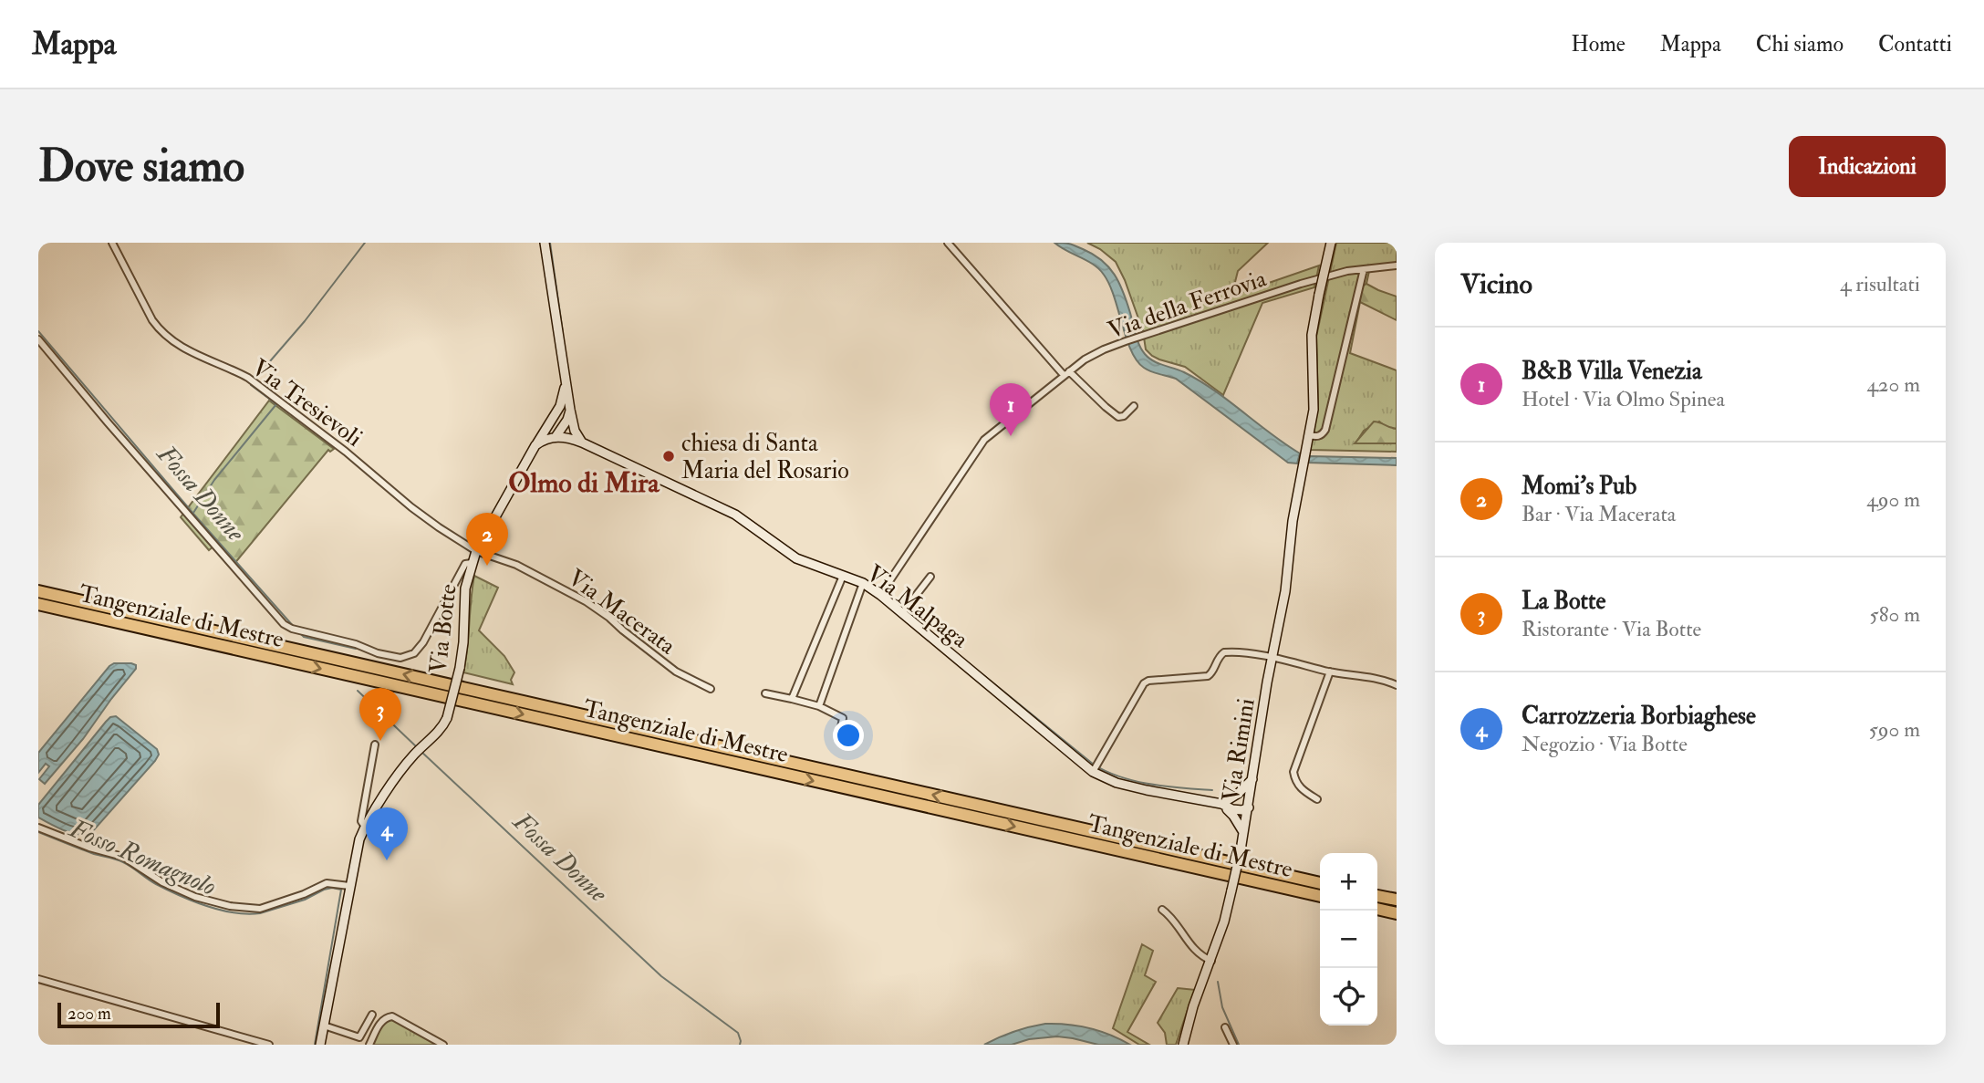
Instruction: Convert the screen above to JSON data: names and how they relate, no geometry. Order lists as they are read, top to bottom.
{
  "streets": {
    "highway": ["Tangenziale di Mestre"],
    "street": [
      "Via della Ferrovia",
      "Via Tresievoli",
      "Via Malpaga",
      "Via Macerata",
      "Via Botte",
      "Via Rimini"
    ]
  },
  "crossings": [
    ["Via della Ferrovia", "Via Malpaga"],
    ["Via Tresievoli", "Via Macerata"],
    ["Via Tresievoli", "Via Botte"],
    ["Via Malpaga", "Via Rimini"],
    ["Via Macerata", "Via Botte"]
  ],
  "districts": ["Olmo di Mira"],
  "water": ["Fossa Donne", "Fosso Romagnolo"],
  "places": ["chiesa di Santa Maria del Rosario"],
  "scale_bar": "200 m",
  "page": {
    "header": "Mappa",
    "nav": [
      "Home",
      "Mappa",
      "Chi siamo",
      "Contatti"
    ],
    "buttons": "Indicazioni",
    "title": "Dove siamo",
    "heading": ["Vicino", "4 risultati"],
    "list": [
      {
        "mark": "1",
        "name": "B&B Villa Venezia",
        "note": "Hotel · Via Olmo Spinea",
        "value": "420 m"
      },
      {
        "mark": "2",
        "name": "Momi's Pub",
        "note": "Bar · Via Macerata",
        "value": "490 m"
      },
      {
        "mark": "3",
        "name": "La Botte",
        "note": "Ristorante · Via Botte",
        "value": "580 m"
      },
      {
        "mark": "4",
        "name": "Carrozzeria Borbiaghese",
        "note": "Negozio · Via Botte",
        "value": "590 m"
      }
    ],
    "pins": [
      "1",
      "2",
      "3",
      "4"
    ],
    "map_buttons": ["+", "−"],
    "scale": "200 m"
  }
}
